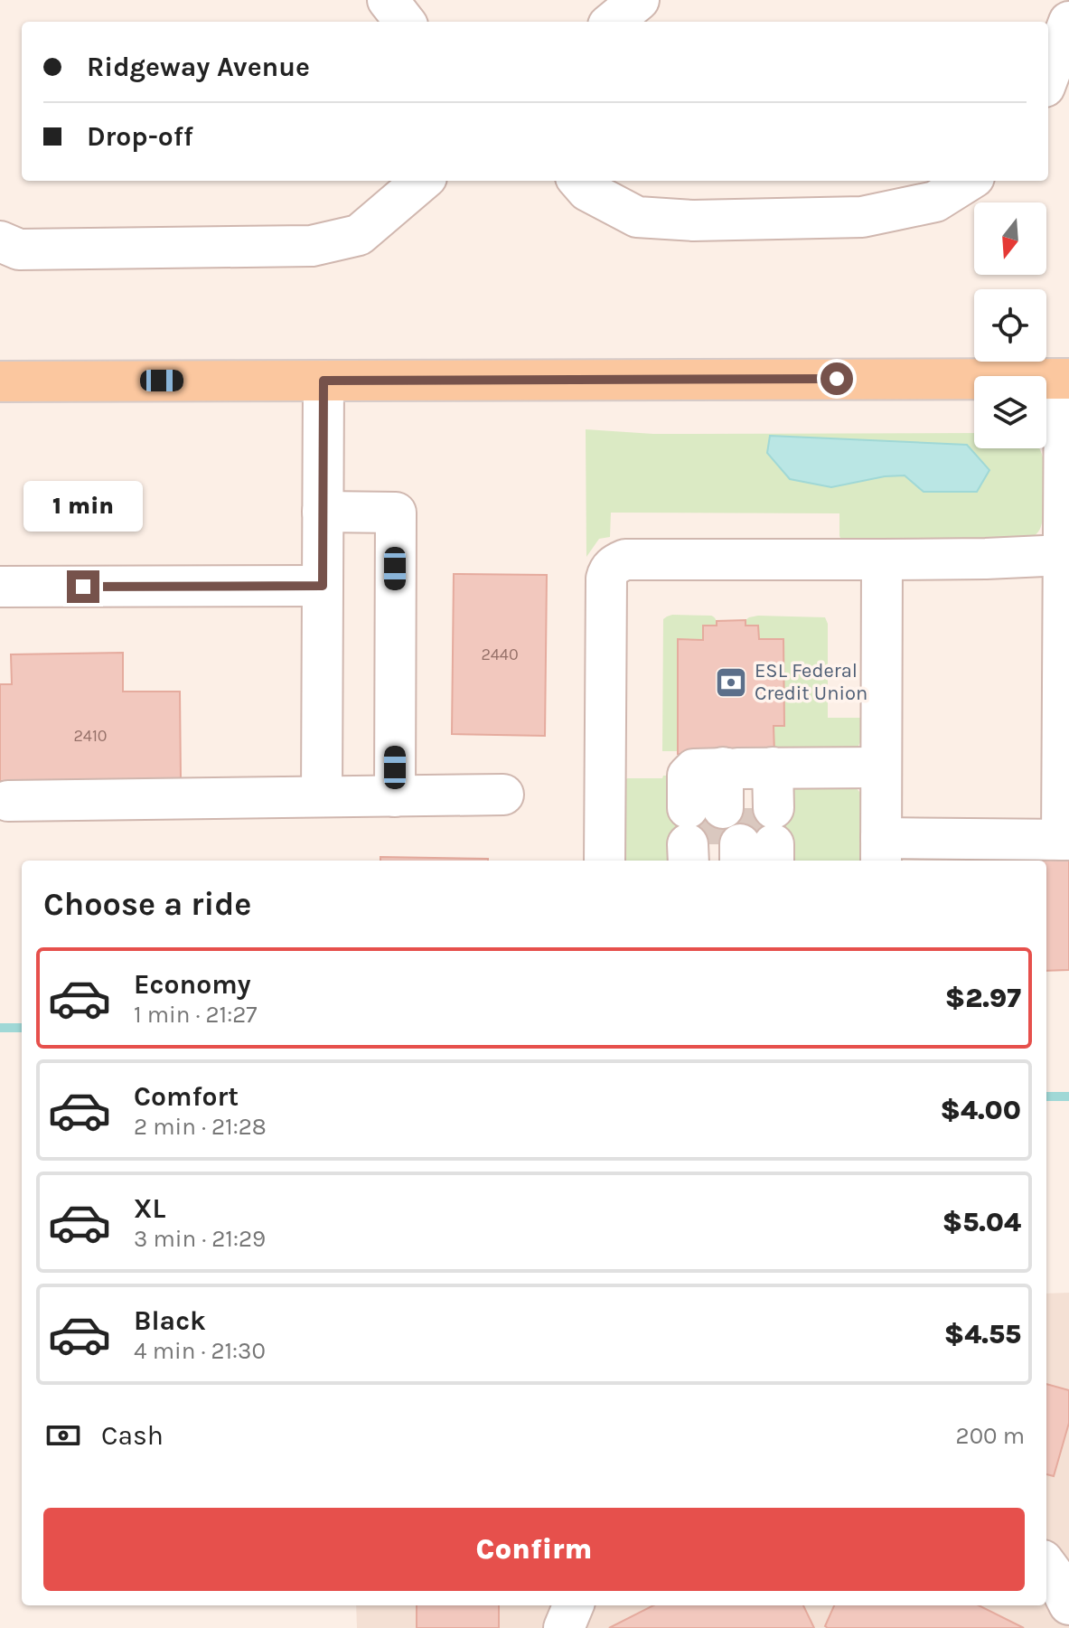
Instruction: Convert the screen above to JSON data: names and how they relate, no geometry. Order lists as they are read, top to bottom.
{
  "places": {
    "bank": ["ESL Federal Credit Union"]
  },
  "house_numbers": ["2440", "2410"],
  "north": "bottom",
  "page": {
    "banner": ["Ridgeway Avenue", "Drop-off"],
    "bubble": "1 min",
    "heading": "Choose a ride",
    "list": [
      {
        "name": "Economy",
        "note": "1 min · 21:27",
        "value": "$2.97"
      },
      {
        "name": "Comfort",
        "note": "2 min · 21:28",
        "value": "$4.00"
      },
      {
        "name": "XL",
        "note": "3 min · 21:29",
        "value": "$5.04"
      },
      {
        "name": "Black",
        "note": "4 min · 21:30",
        "value": "$4.55"
      }
    ],
    "pay": ["Cash", "200 m"],
    "buttons": "Confirm"
  }
}
